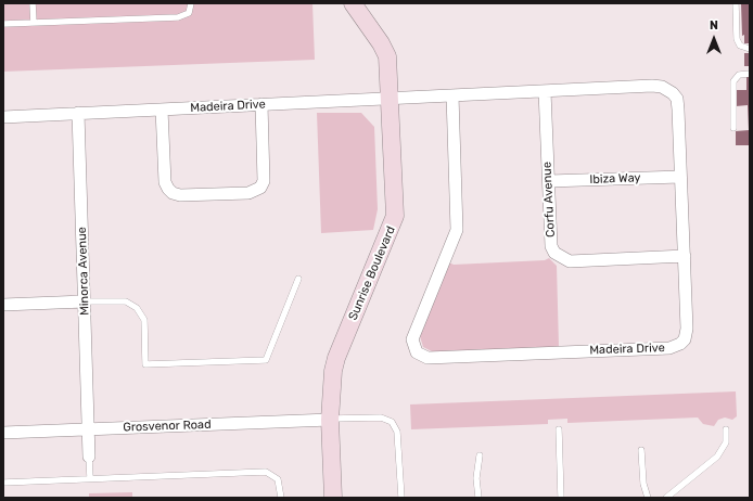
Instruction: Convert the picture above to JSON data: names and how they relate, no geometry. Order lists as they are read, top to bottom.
{
  "streets": {
    "street": [
      "Madeira Drive",
      "Ibiza Way",
      "Corfu Avenue",
      "Minorca Avenue",
      "Sunrise Boulevard",
      "Grosvenor Road"
    ]
  },
  "crossings": [
    ["Madeira Drive", "Ibiza Way"],
    ["Madeira Drive", "Corfu Avenue"],
    ["Madeira Drive", "Minorca Avenue"],
    ["Madeira Drive", "Sunrise Boulevard"],
    ["Ibiza Way", "Corfu Avenue"],
    ["Minorca Avenue", "Grosvenor Road"],
    ["Sunrise Boulevard", "Grosvenor Road"]
  ],
  "north": "top"
}
